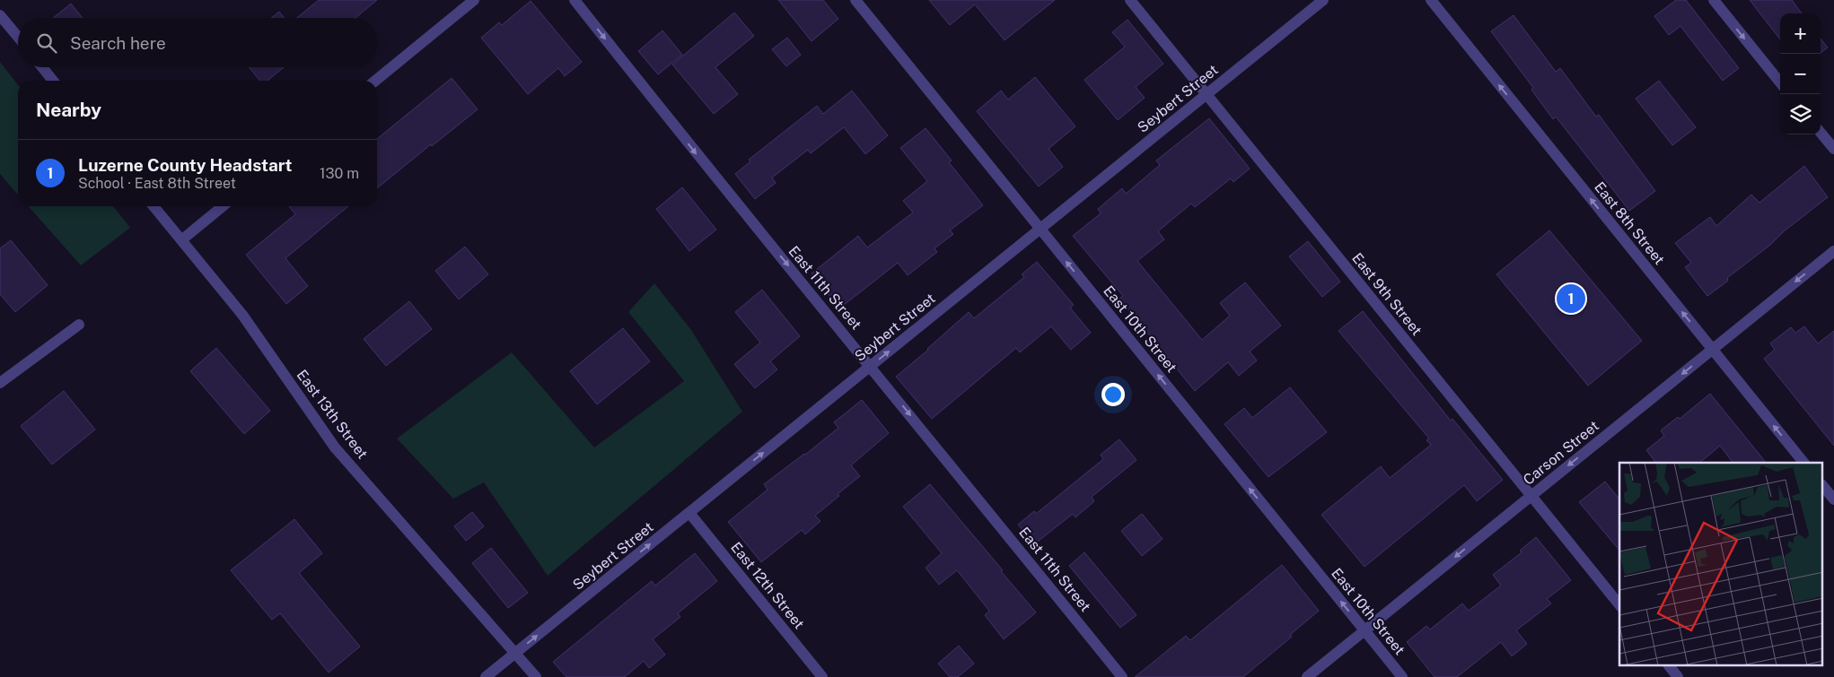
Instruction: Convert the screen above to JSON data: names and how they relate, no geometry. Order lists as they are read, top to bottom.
{
  "streets": {
    "street": [
      "Seybert Street",
      "East 8th Street",
      "East 11th Street",
      "East 9th Street",
      "East 10th Street",
      "East 13th Street",
      "Carson Street",
      "East 12th Street"
    ]
  },
  "crossings": [
    ["Seybert Street", "East 11th Street"],
    ["Seybert Street", "East 9th Street"],
    ["Seybert Street", "East 10th Street"],
    ["Seybert Street", "East 13th Street"],
    ["Seybert Street", "East 12th Street"],
    ["East 8th Street", "Carson Street"],
    ["East 9th Street", "Carson Street"],
    ["East 10th Street", "Carson Street"]
  ],
  "one_way": [
    "Seybert Street",
    "East 8th Street",
    "East 11th Street",
    "East 10th Street",
    "Carson Street"
  ],
  "page": {
    "map_buttons": ["+", "−"],
    "search": "Search here",
    "heading": "Nearby",
    "list": [
      {
        "mark": "1",
        "name": "Luzerne County Headstart",
        "note": "School · East 8th Street",
        "value": "130 m"
      }
    ],
    "pins": "1"
  }
}
